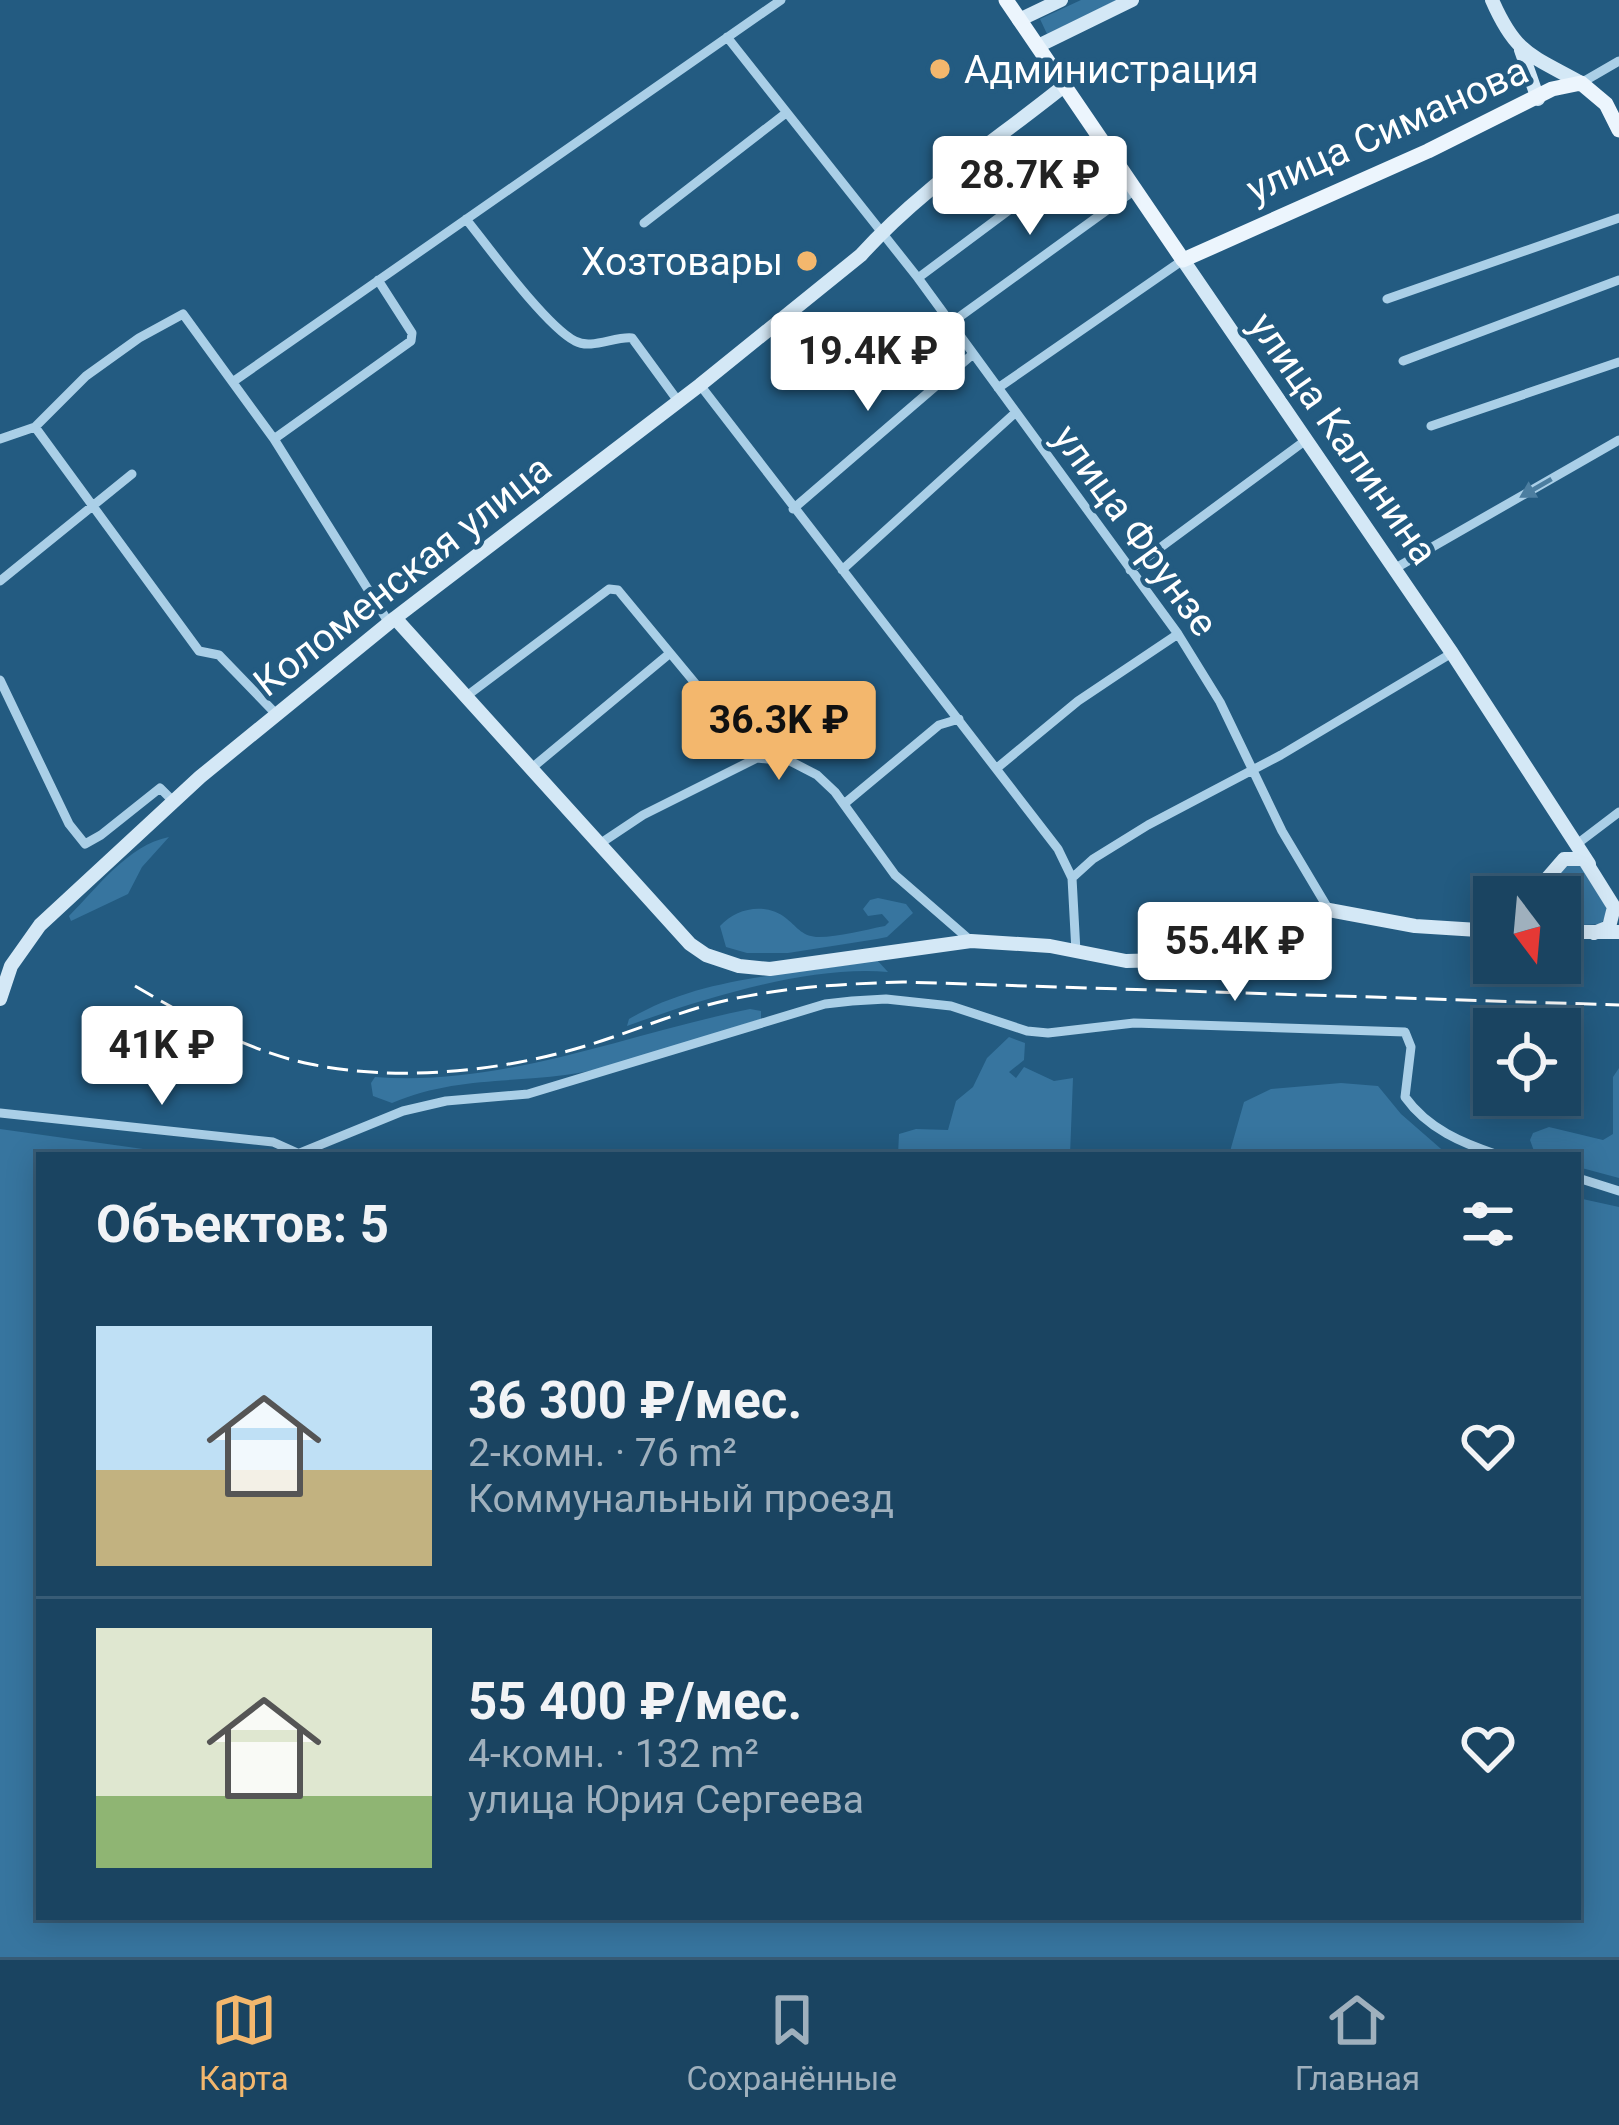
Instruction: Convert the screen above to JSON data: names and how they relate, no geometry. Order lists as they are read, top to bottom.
{
  "streets": {
    "main road": ["улица Симанова", "улица Калинина"],
    "street": ["улица Фрунзе", "Коломенская улица"]
  },
  "crossings": [
    ["улица Симанова", "улица Калинина"],
    ["улица Калинина", "Коломенская улица"],
    ["улица Фрунзе", "Коломенская улица"]
  ],
  "places": ["Администрация", "Хозтовары"],
  "north": "bottom",
  "page": {
    "price": [
      "28.7K ₽",
      "19.4K ₽",
      "36.3K ₽",
      "55.4K ₽",
      "41K ₽"
    ],
    "heading": "Объектов: 5",
    "list": [
      {
        "name": "36 300 ₽/мес.",
        "note": "2-комн. · 76 m² · Коммунальный проезд"
      },
      {
        "name": "55 400 ₽/мес.",
        "note": "4-комн. · 132 m² · улица Юрия Сергеева"
      }
    ],
    "tabs": ["Карта", "Сохранённые", "Главная"]
  }
}
